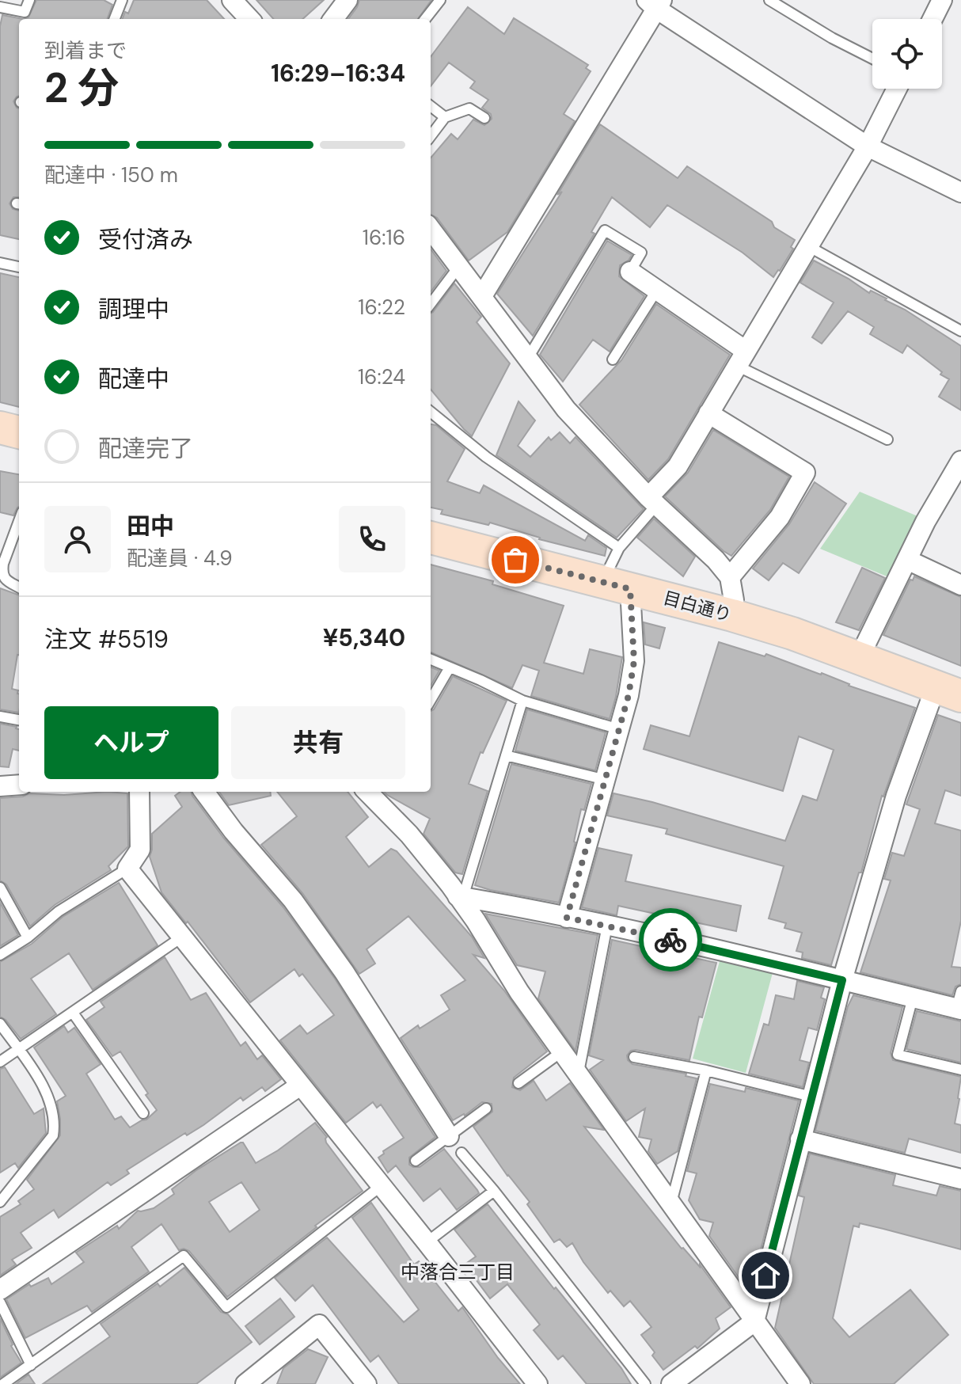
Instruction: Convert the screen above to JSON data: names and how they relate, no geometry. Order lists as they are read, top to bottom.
{
  "streets": {
    "main road": ["目白通り"]
  },
  "districts": ["中落合三丁目"],
  "page": {
    "heading": ["2 分", "到着まで", "16:29–16:34"],
    "panel": [
      "田中",
      "配達員 · 4.9",
      "注文 #5519",
      "¥5,340"
    ],
    "bar": "配達中 · 150 m",
    "list": [
      ["受付済み", "16:16"],
      ["調理中", "16:22"],
      ["配達中", "16:24"],
      "配達完了"
    ],
    "buttons": ["ヘルプ", "共有"]
  }
}
